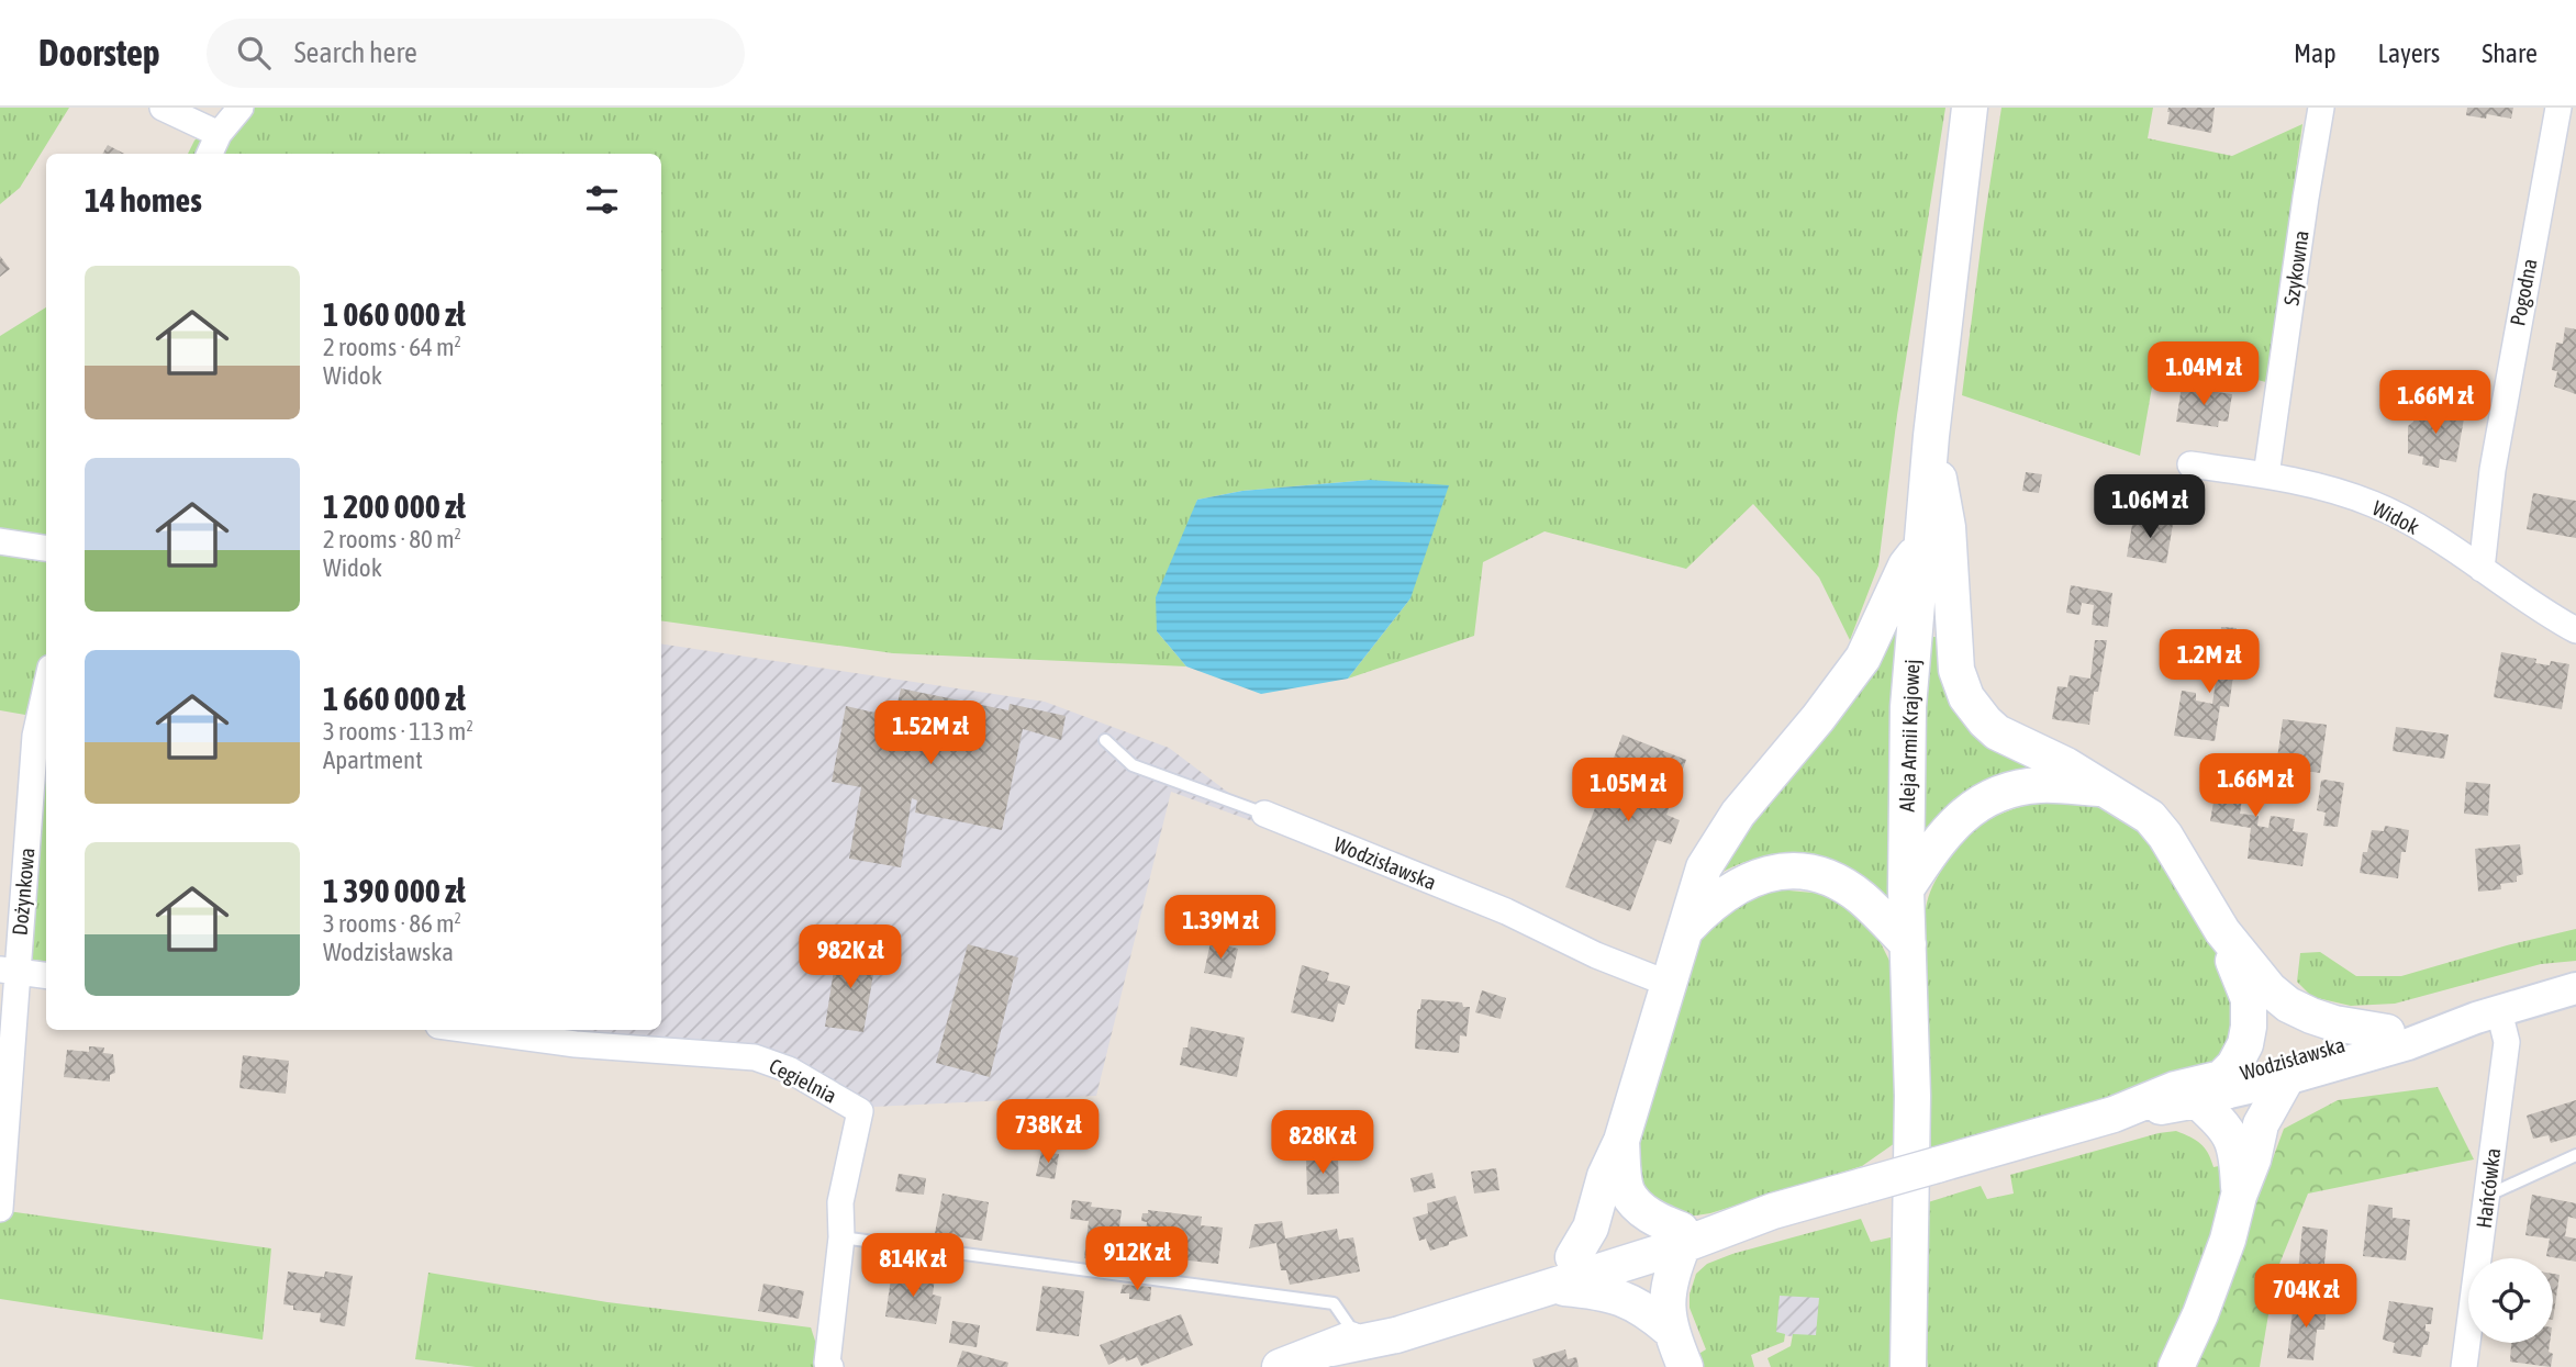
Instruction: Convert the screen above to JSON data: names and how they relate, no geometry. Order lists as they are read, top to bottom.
{
  "streets": {
    "main road": ["Aleja Armii Krajowej", "Wodzisławska"],
    "street": [
      "Szykowna",
      "Pogodna",
      "Widok",
      "Dożynkowa",
      "Cegielnia",
      "Hańcówka"
    ]
  },
  "crossings": [
    ["Szykowna", "Widok"],
    ["Pogodna", "Widok"],
    ["Wodzisławska", "Hańcówka"]
  ],
  "page": {
    "header": "Doorstep",
    "search": "Search here",
    "nav": ["Map", "Layers", "Share"],
    "heading": "14 homes",
    "list": [
      {
        "name": "1 060 000 zł",
        "note": "2 rooms · 64 m² · Widok"
      },
      {
        "name": "1 200 000 zł",
        "note": "2 rooms · 80 m² · Widok"
      },
      {
        "name": "1 660 000 zł",
        "note": "3 rooms · 113 m² · Apartment"
      },
      {
        "name": "1 390 000 zł",
        "note": "3 rooms · 86 m² · Wodzisławska"
      }
    ],
    "price": [
      "1.04M zł",
      "1.66M zł",
      "1.06M zł",
      "1.2M zł",
      "1.52M zł",
      "1.66M zł",
      "1.05M zł",
      "1.39M zł",
      "982K zł",
      "738K zł",
      "828K zł",
      "912K zł",
      "814K zł",
      "704K zł"
    ]
  }
}
